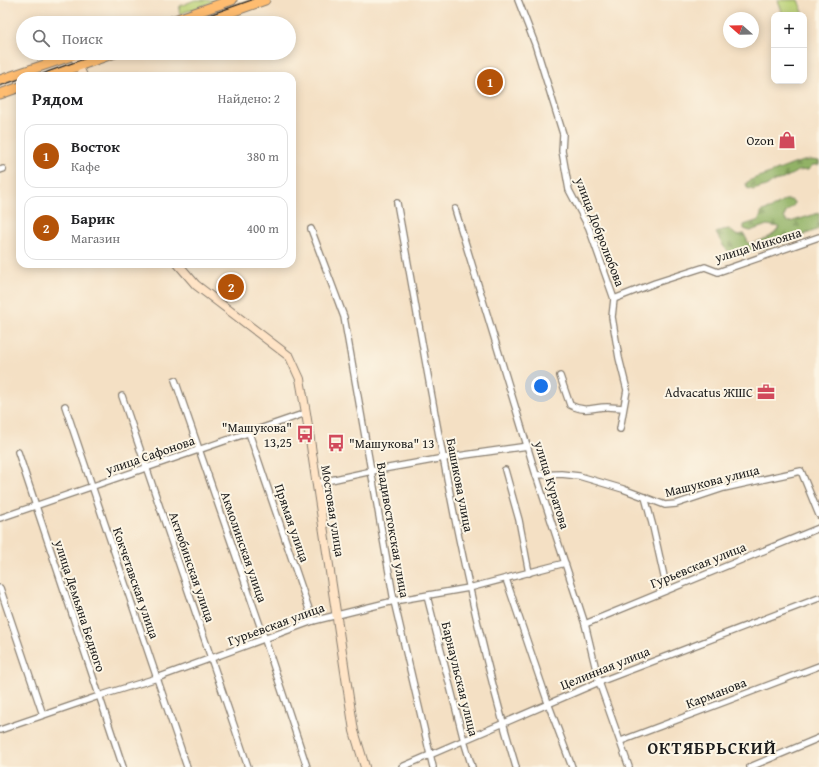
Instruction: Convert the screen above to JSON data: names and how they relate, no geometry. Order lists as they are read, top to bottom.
{
  "streets": {
    "street": [
      "улица Добролюбова",
      "улица Микояна",
      "улица Сафонова",
      "Машукова улица",
      "Башикова улица",
      "улица Куратова",
      "Мостовая улица",
      "Прямая улица",
      "Владивостокская улица",
      "Акмолинская улица",
      "Гурьевская улица",
      "Актюбинская улица",
      "Кокчетавская улица",
      "улица Демьяна Бедного",
      "Целинная улица",
      "Барнаульская улица",
      "Карманова"
    ]
  },
  "crossings": [
    ["улица Добролюбова", "улица Микояна"],
    ["улица Сафонова", "Мостовая улица"],
    ["улица Сафонова", "Прямая улица"],
    ["улица Сафонова", "Акмолинская улица"],
    ["улица Сафонова", "Актюбинская улица"],
    ["улица Сафонова", "Кокчетавская улица"],
    ["улица Сафонова", "улица Демьяна Бедного"],
    ["Машукова улица", "улица Куратова"],
    ["Башикова улица", "Гурьевская улица"],
    ["Башикова улица", "Целинная улица"],
    ["улица Куратова", "Гурьевская улица"],
    ["улица Куратова", "Целинная улица"],
    ["улица Куратова", "Карманова"],
    ["Мостовая улица", "Гурьевская улица"],
    ["Прямая улица", "Гурьевская улица"],
    ["Владивостокская улица", "Гурьевская улица"],
    ["Владивостокская улица", "Целинная улица"],
    ["Акмолинская улица", "Гурьевская улица"],
    ["Гурьевская улица", "Актюбинская улица"],
    ["Гурьевская улица", "Кокчетавская улица"],
    ["Гурьевская улица", "улица Демьяна Бедного"],
    ["Гурьевская улица", "Барнаульская улица"],
    ["Целинная улица", "Барнаульская улица"]
  ],
  "districts": ["ОКТЯБРЬСКИЙ"],
  "places": {
    "shop": ["Ozon"],
    "office": ["Advacatus ЖШС"],
    "bus stop": ["\"Машукова\" 13,25", "\"Машукова\" 13"]
  },
  "north": "left",
  "page": {
    "map_buttons": ["+", "−"],
    "search": "Поиск",
    "pins": ["1", "2"],
    "heading": ["Рядом", "Найдено: 2"],
    "list": [
      {
        "mark": "1",
        "name": "Восток",
        "note": "Кафе",
        "value": "380 m"
      },
      {
        "mark": "2",
        "name": "Барик",
        "note": "Магазин",
        "value": "400 m"
      }
    ]
  }
}
